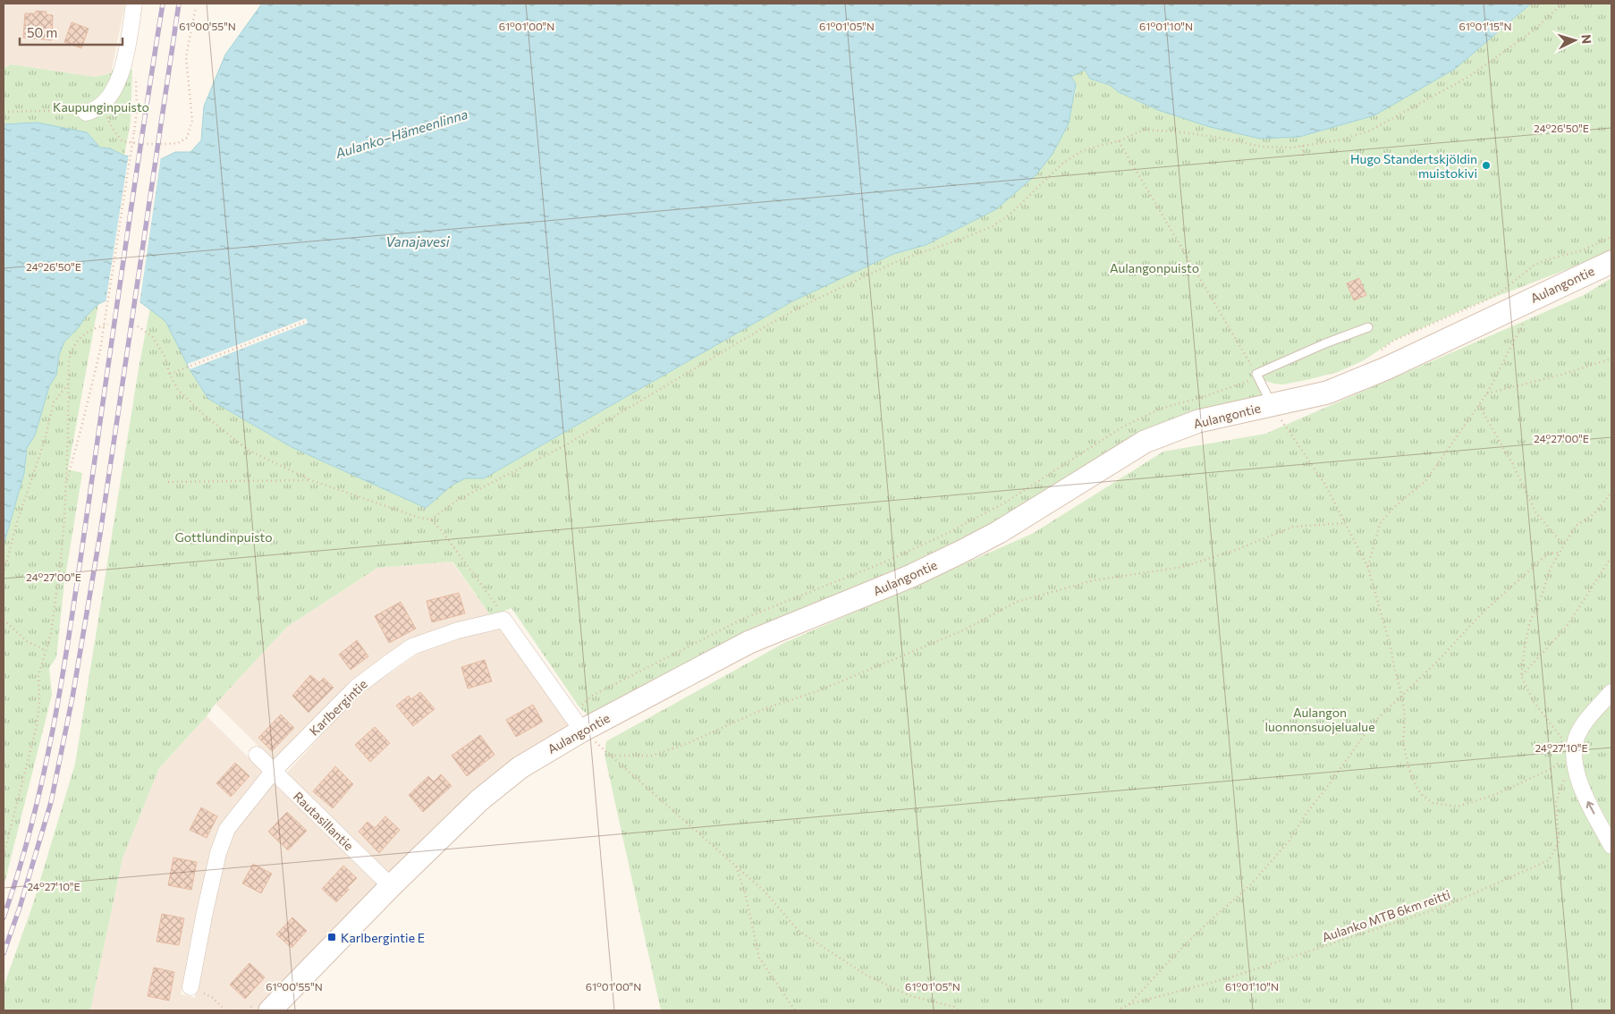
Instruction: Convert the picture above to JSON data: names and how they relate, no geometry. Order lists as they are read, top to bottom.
{
  "streets": {
    "main road": ["Aulangontie"],
    "street": ["Karlbergintie", "Rautasillantie"],
    "path": ["Aulanko MTB 6km reitti"]
  },
  "crossings": [
    ["Aulangontie", "Rautasillantie"],
    ["Karlbergintie", "Rautasillantie"]
  ],
  "water": ["Aulanko–Hämeenlinna", "Vanajavesi"],
  "parks": [
    "Kaupunginpuisto",
    "Aulangonpuisto",
    "Gottlundinpuisto",
    "Aulangon luonnonsuojelualue"
  ],
  "places": {
    "other": ["Hugo Standertskjöldin muistokivi"],
    "transit": ["Karlbergintie E"]
  },
  "scale_bar": "50 m",
  "north": "right",
  "coordinates": [
    "61°00'55\"N",
    "61°01'00\"N",
    "61°01'05\"N",
    "61°01'10\"N",
    "61°01'15\"N",
    "24°26'50\"E",
    "24°27'00\"E",
    "24°27'10\"E"
  ]
}
